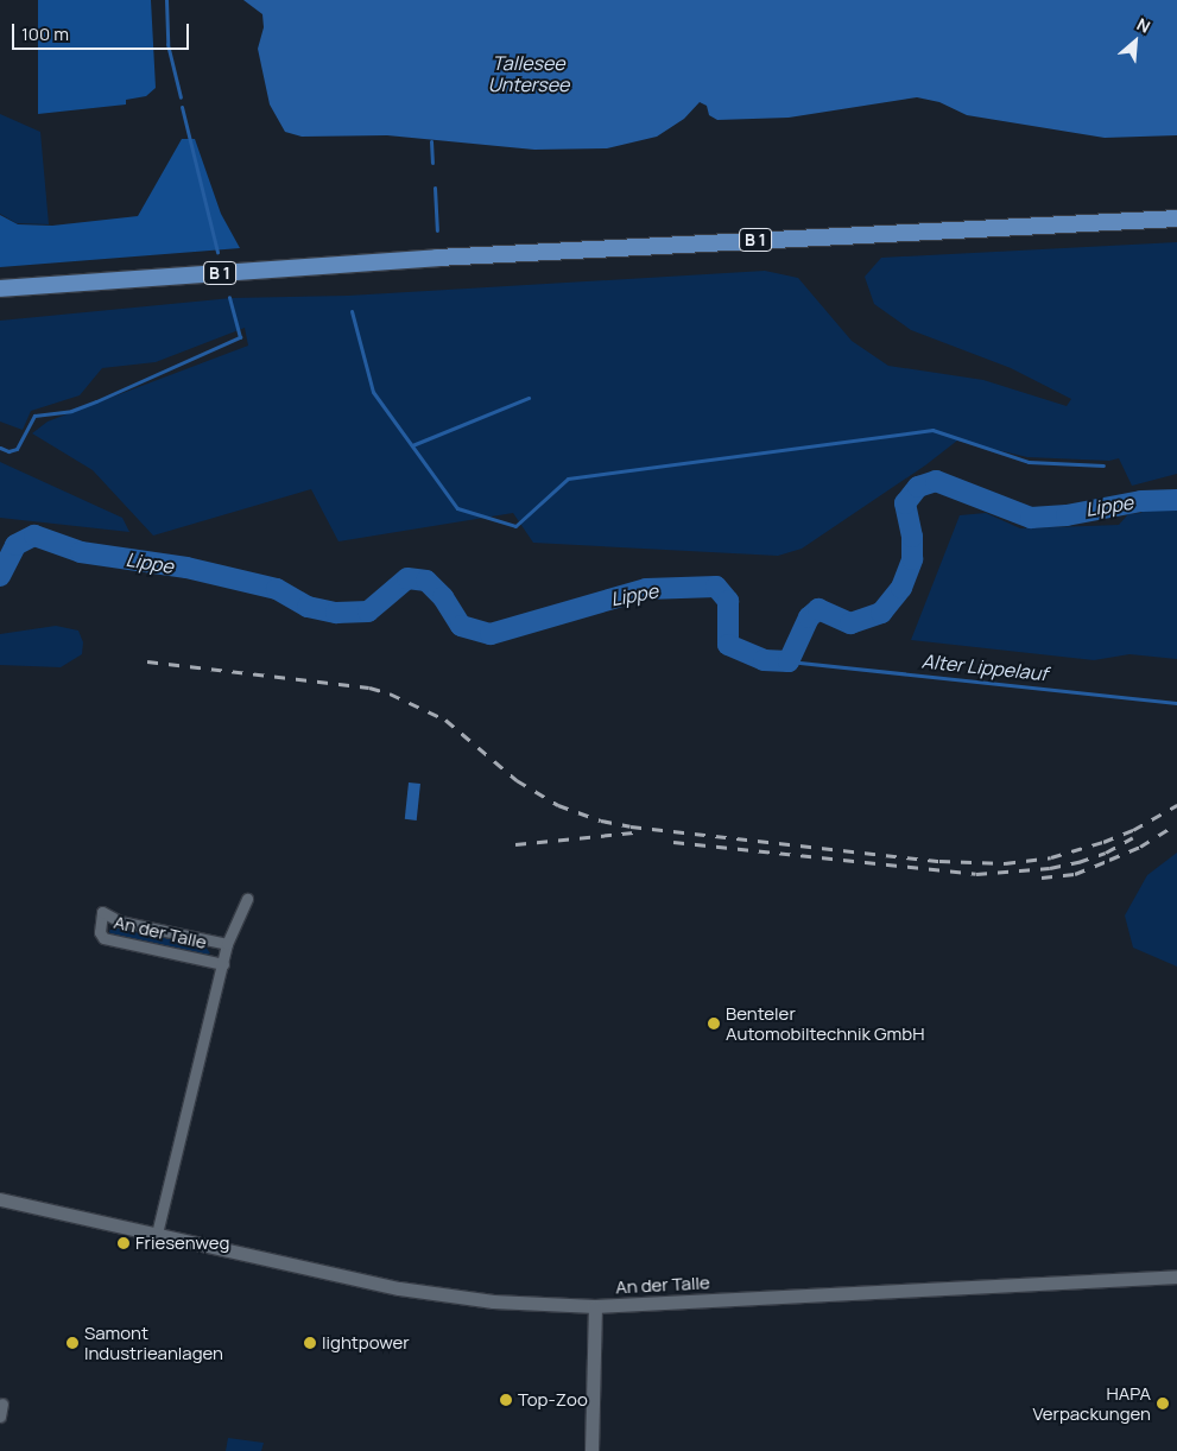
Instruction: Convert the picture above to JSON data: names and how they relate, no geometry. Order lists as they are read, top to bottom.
{
  "streets": {
    "highway": ["B 1"],
    "street": ["An der Talle"]
  },
  "water": ["Tallesee Untersee", "Lippe", "Alter Lippelauf"],
  "places": [
    "Benteler Automobiltechnik GmbH",
    "Friesenweg",
    "Samont Industrieanlagen",
    "lightpower",
    "Top-Zoo",
    "HAPA Verpackungen"
  ],
  "scale_bar": "100 m",
  "north": "top right"
}
